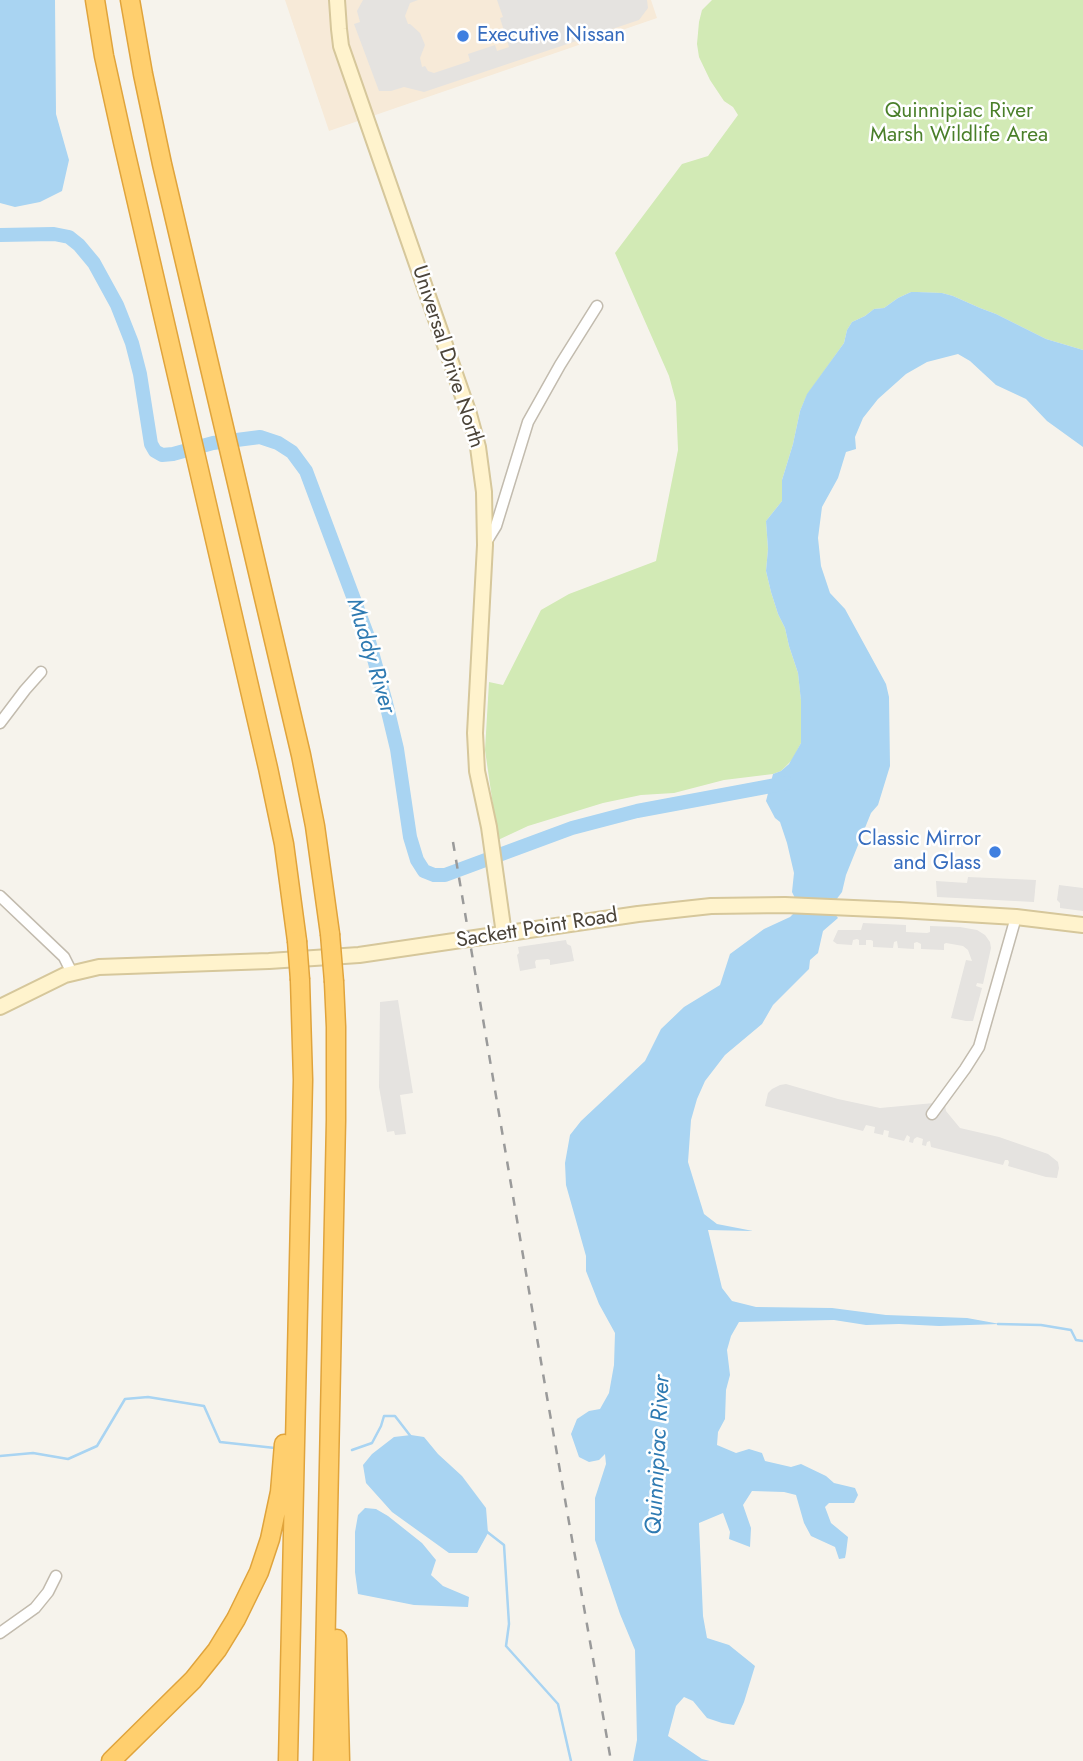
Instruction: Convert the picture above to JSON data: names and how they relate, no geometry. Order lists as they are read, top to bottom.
{
  "streets": {
    "street": ["Universal Drive North", "Sackett Point Road"]
  },
  "crossings": [
    ["Universal Drive North", "Sackett Point Road"]
  ],
  "water": ["Muddy River", "Quinnipiac River"],
  "parks": ["Quinnipiac River Marsh Wildlife Area"],
  "places": ["Executive Nissan", "Classic Mirror and Glass"]
}
